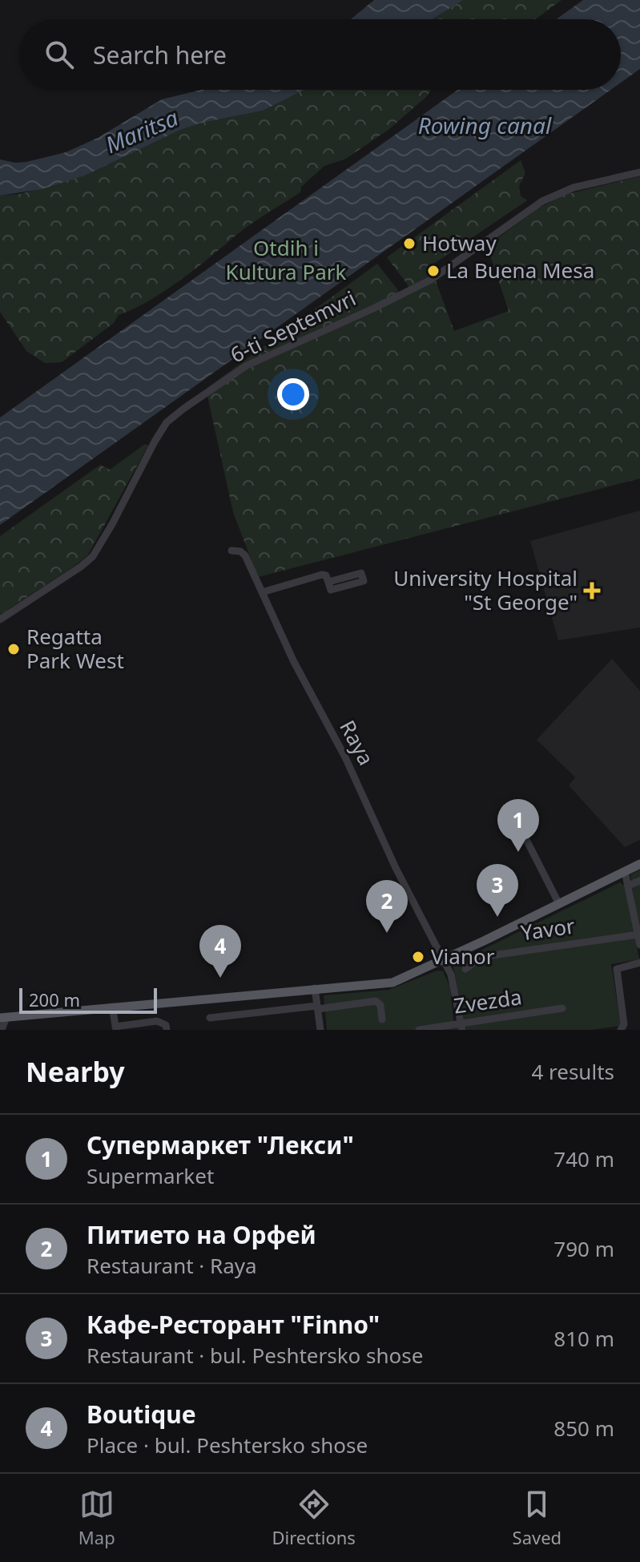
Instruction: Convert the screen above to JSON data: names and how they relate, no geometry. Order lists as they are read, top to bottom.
{
  "streets": {
    "street": [
      "6-ti Septemvri",
      "Raya",
      "Yavor",
      "Zvezda"
    ]
  },
  "water": ["Rowing canal", "Maritsa"],
  "parks": ["Otdih i Kultura Park"],
  "places": {
    "other": [
      "Hotway",
      "La Buena Mesa",
      "Regatta Park West",
      "Vianor"
    ],
    "health": ["University Hospital \"St George\""]
  },
  "scale_bar": "200 m",
  "page": {
    "search": "Search here",
    "pins": [
      "1",
      "3",
      "2",
      "4"
    ],
    "scale": "200 m",
    "heading": ["Nearby", "4 results"],
    "list": [
      {
        "mark": "1",
        "name": "Супермаркет \"Лекси\"",
        "note": "Supermarket",
        "value": "740 m"
      },
      {
        "mark": "2",
        "name": "Питието на Орфей",
        "note": "Restaurant · Raya",
        "value": "790 m"
      },
      {
        "mark": "3",
        "name": "Кафе-Ресторант \"Finno\"",
        "note": "Restaurant · bul. Peshtersko shose",
        "value": "810 m"
      },
      {
        "mark": "4",
        "name": "Boutique",
        "note": "Place · bul. Peshtersko shose",
        "value": "850 m"
      }
    ],
    "nav": ["Map", "Directions", "Saved"]
  }
}
